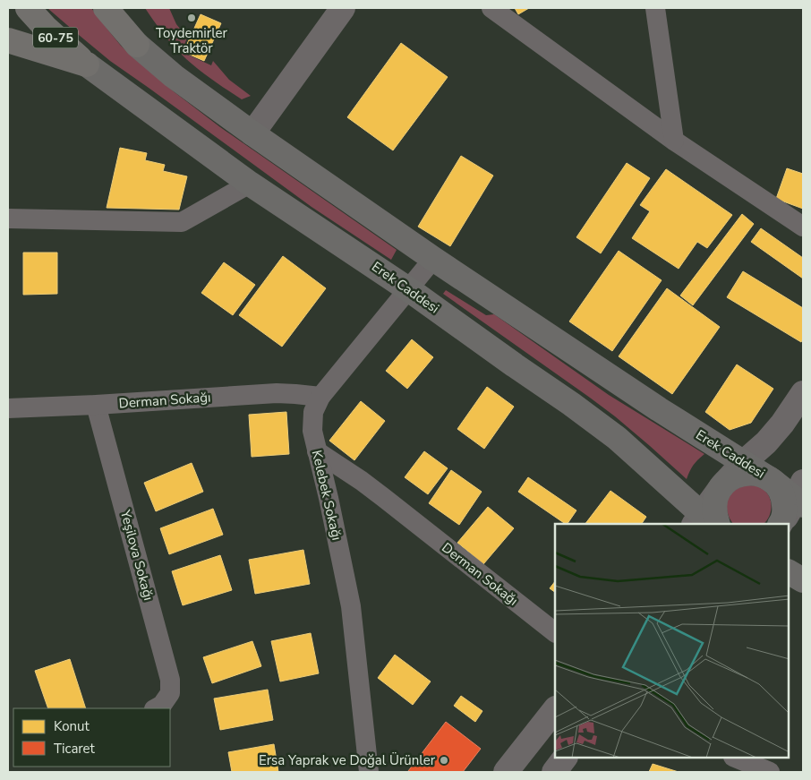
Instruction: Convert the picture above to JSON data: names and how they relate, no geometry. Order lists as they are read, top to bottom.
{
  "streets": {
    "highway": ["60-75"],
    "main road": ["Erek Caddesi"],
    "street": ["Derman Sokağı", "Kelebek Sokağı", "Yeşilova Sokağı"]
  },
  "crossings": [
    ["60-75", "Erek Caddesi"],
    ["Erek Caddesi", "Kelebek Sokağı"],
    ["Derman Sokağı", "Kelebek Sokağı"],
    ["Derman Sokağı", "Yeşilova Sokağı"]
  ],
  "places": ["Toydemirler Traktör", "Ersa Yaprak ve Doğal Ürünler"],
  "legend": ["Konut", "Ticaret"]
}
